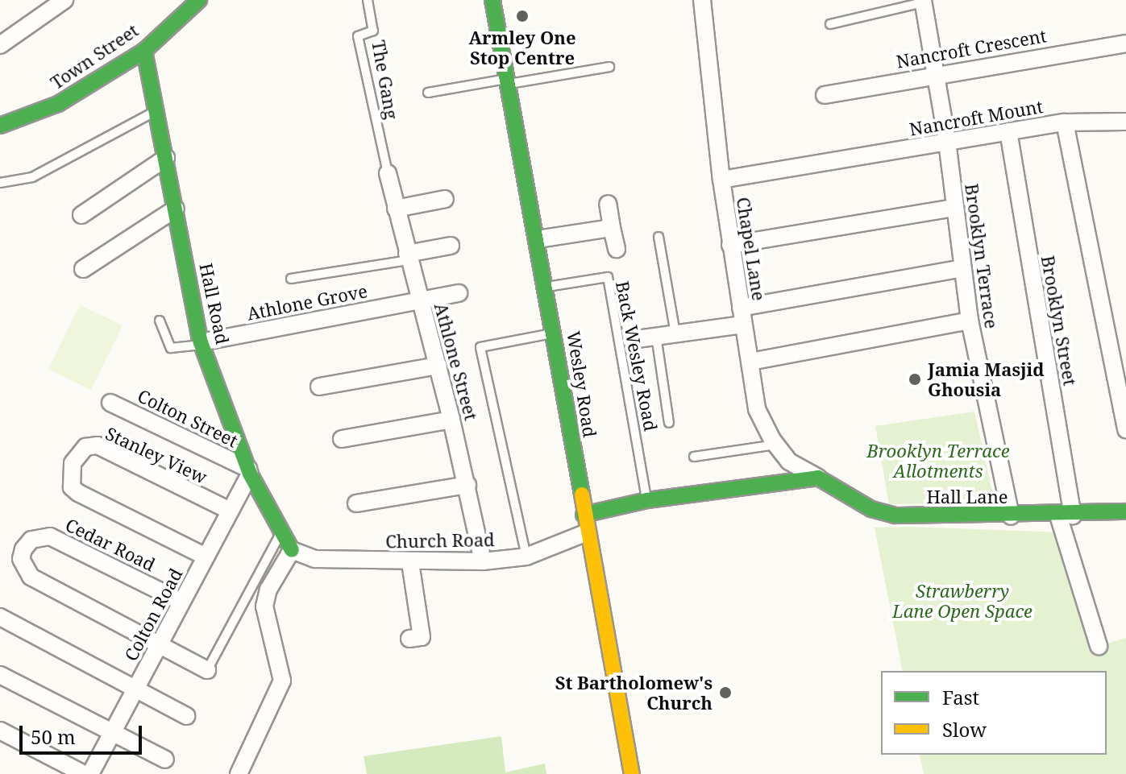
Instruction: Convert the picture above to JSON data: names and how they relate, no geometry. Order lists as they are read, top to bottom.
{
  "streets": {
    "street": [
      "Nancroft Crescent",
      "Town Street",
      "Nancroft Mount",
      "Chapel Lane",
      "Brooklyn Terrace",
      "Athlone Grove",
      "Hall Road",
      "Brooklyn Street",
      "Athlone Street",
      "Wesley Road",
      "Colton Street",
      "Stanley View",
      "Hall Lane",
      "Church Road",
      "Cedar Road",
      "Colton Road"
    ],
    "lane": ["The Gang", "Back Wesley Road"]
  },
  "crossings": [
    ["Nancroft Crescent", "Brooklyn Terrace"],
    ["Town Street", "Hall Road"],
    ["The Gang", "Athlone Street"],
    ["Nancroft Mount", "Chapel Lane"],
    ["Nancroft Mount", "Brooklyn Terrace"],
    ["Nancroft Mount", "Brooklyn Street"],
    ["Chapel Lane", "Hall Lane"],
    ["Brooklyn Terrace", "Hall Lane"],
    ["Athlone Grove", "Hall Road"],
    ["Athlone Grove", "Athlone Street"],
    ["Hall Road", "Colton Street"],
    ["Hall Road", "Church Road"],
    ["Hall Road", "Colton Road"],
    ["Brooklyn Street", "Hall Lane"],
    ["Back Wesley Road", "Wesley Road"],
    ["Athlone Street", "Church Road"],
    ["Wesley Road", "Church Road"],
    ["Colton Street", "Colton Road"],
    ["Stanley View", "Colton Road"],
    ["Cedar Road", "Colton Road"]
  ],
  "parks": ["Brooklyn Terrace Allotments", "Strawberry Lane Open Space"],
  "places": ["Armley One Stop Centre", "Jamia Masjid Ghousia", "St Bartholomew's Church"],
  "legend": ["Fast", "Slow"],
  "scale_bar": "50 m"
}
